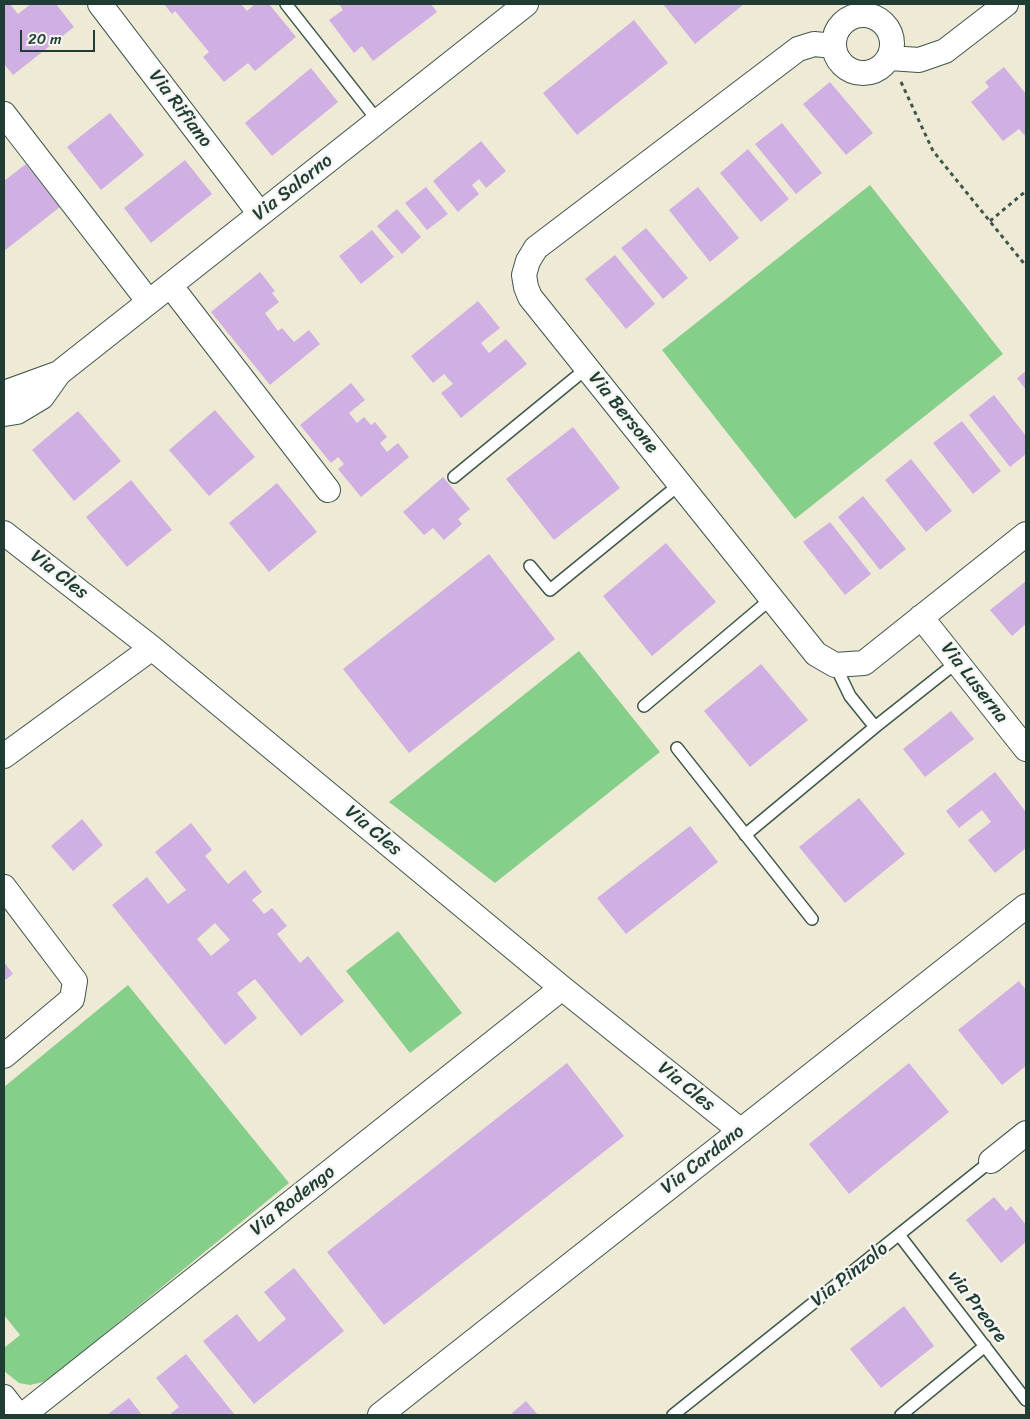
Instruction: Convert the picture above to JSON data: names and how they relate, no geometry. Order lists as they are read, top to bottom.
{
  "streets": {
    "street": [
      "Via Rifiano",
      "Via Salorno",
      "Via Bersone",
      "Via Cles",
      "Via Luserna",
      "Via Cardano",
      "Via Rodengo",
      "Via Pinzolo"
    ],
    "lane": ["via Preore"]
  },
  "crossings": [
    ["Via Rifiano", "Via Salorno"],
    ["Via Cles", "Via Cardano"],
    ["Via Cles", "Via Rodengo"],
    ["Via Pinzolo", "via Preore"]
  ],
  "scale_bar": "20 m"
}
